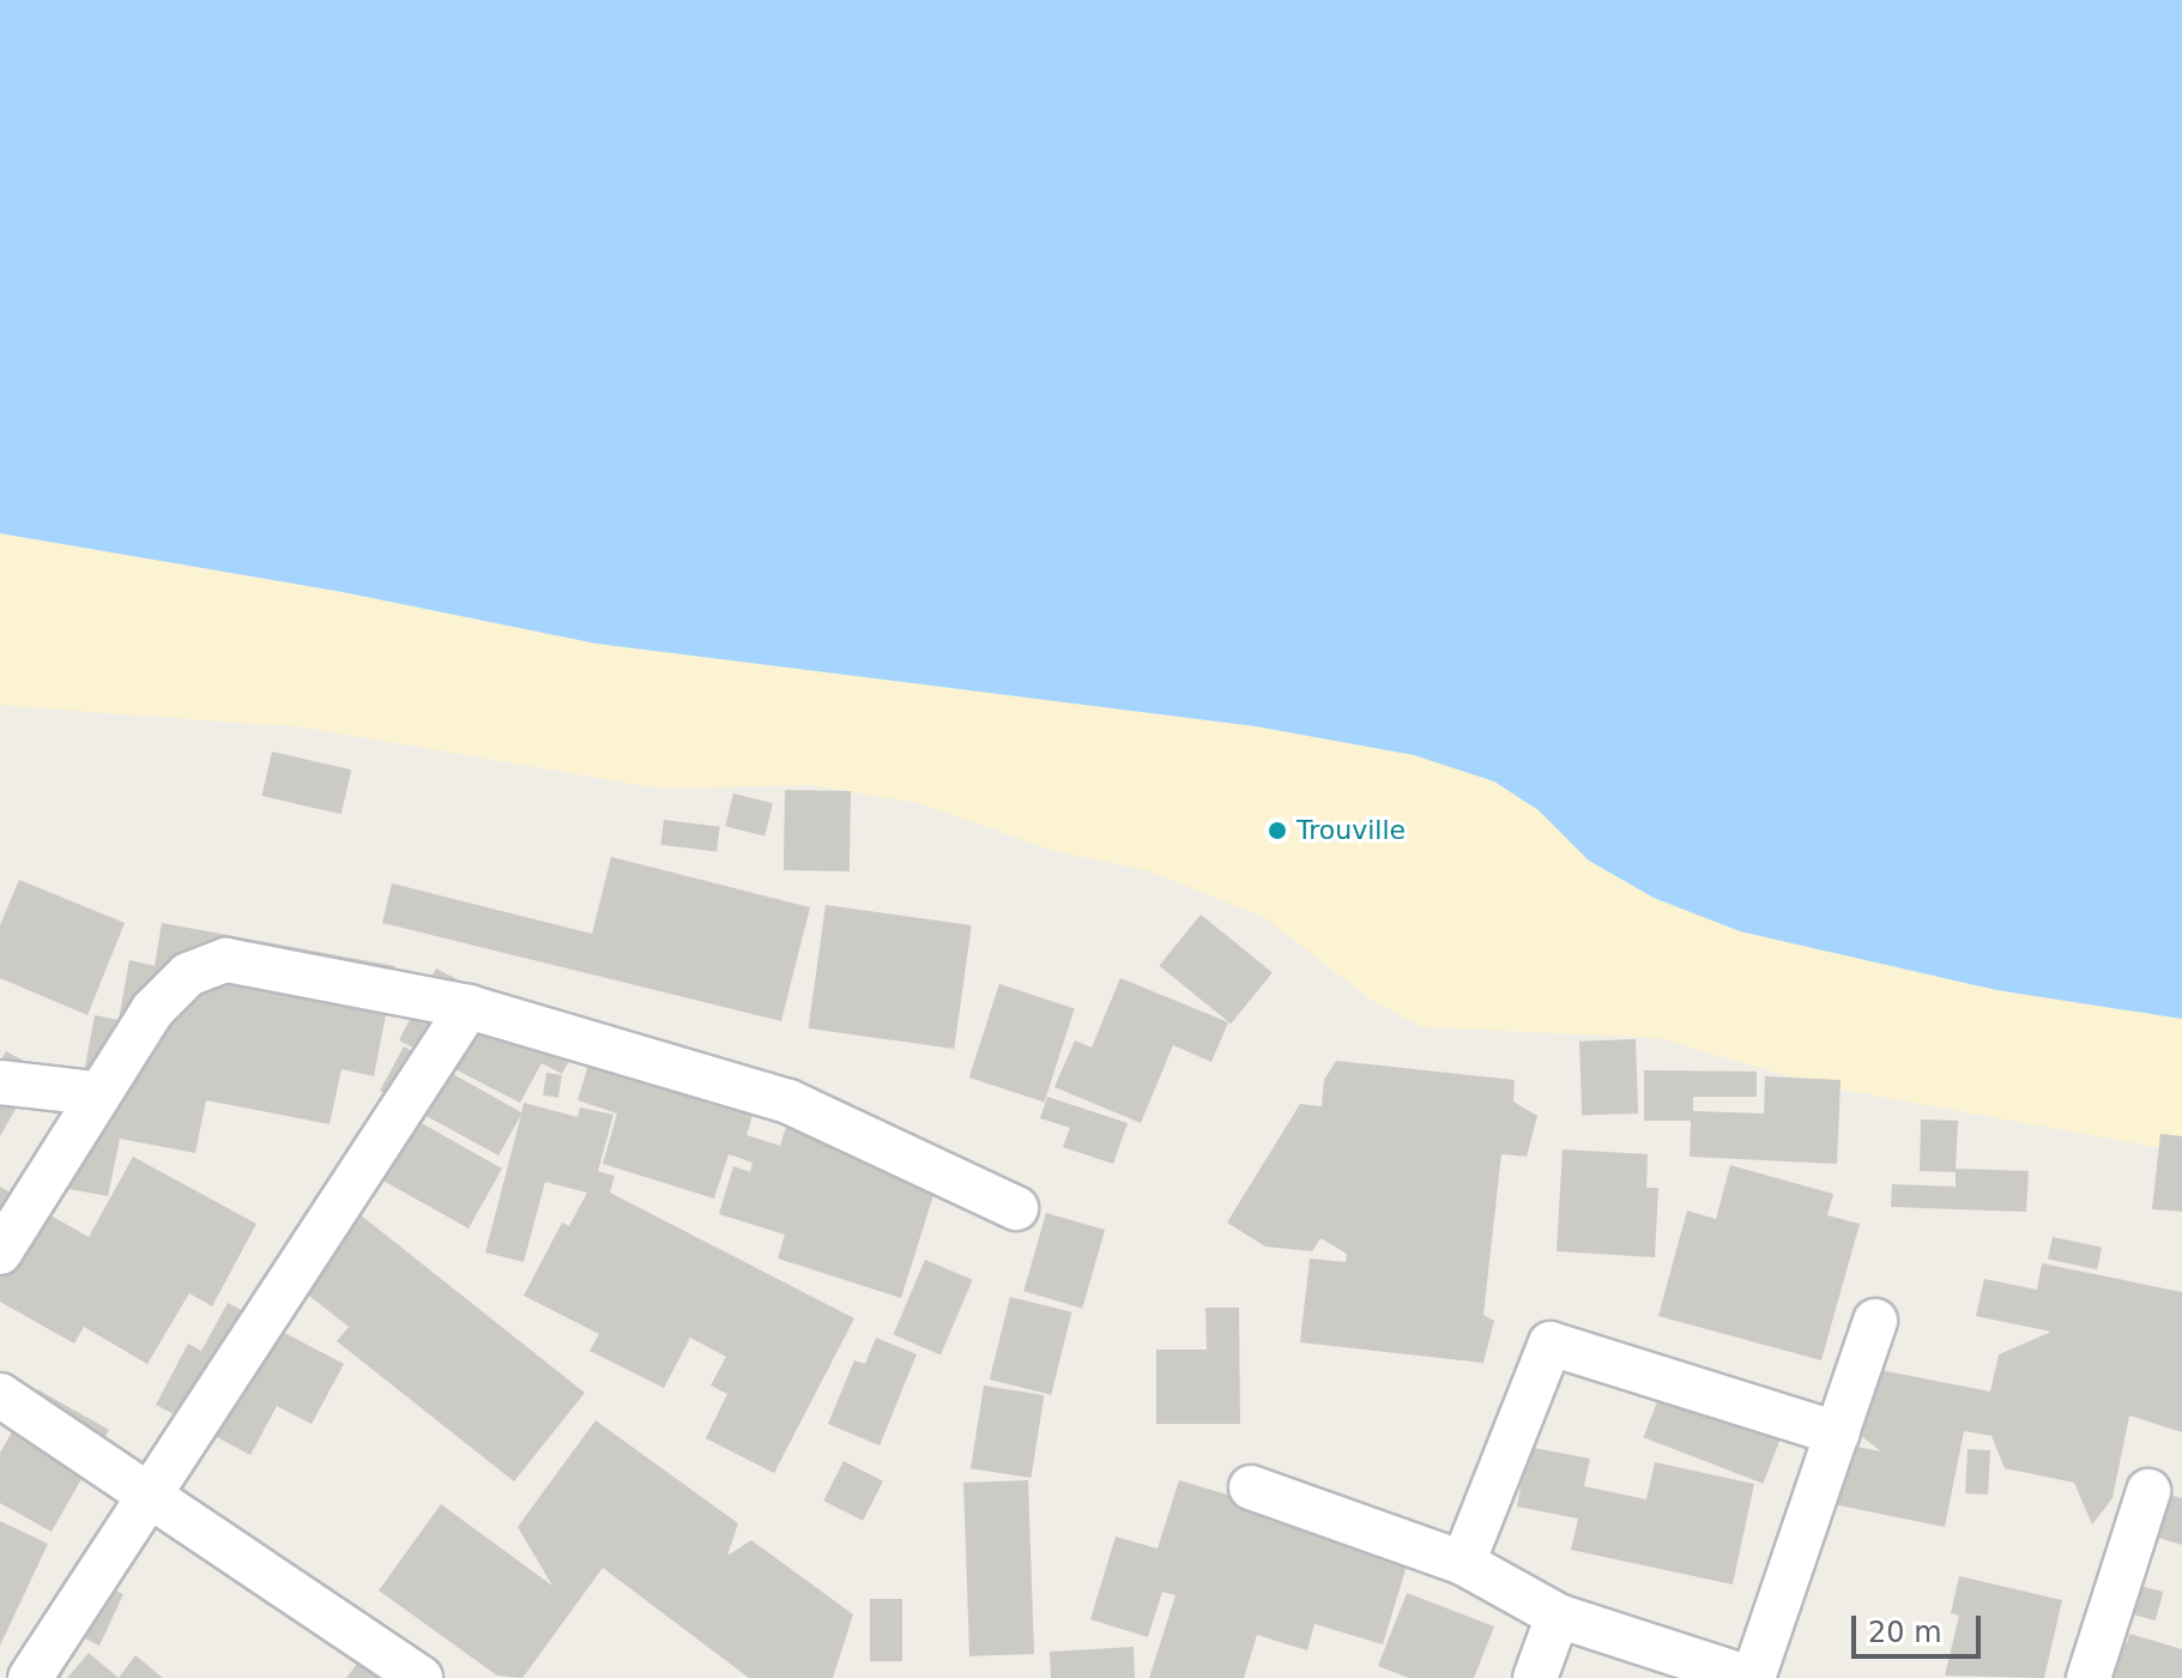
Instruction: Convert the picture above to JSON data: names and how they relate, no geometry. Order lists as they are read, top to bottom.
{
  "places": ["Trouville"],
  "scale_bar": "20 m"
}
